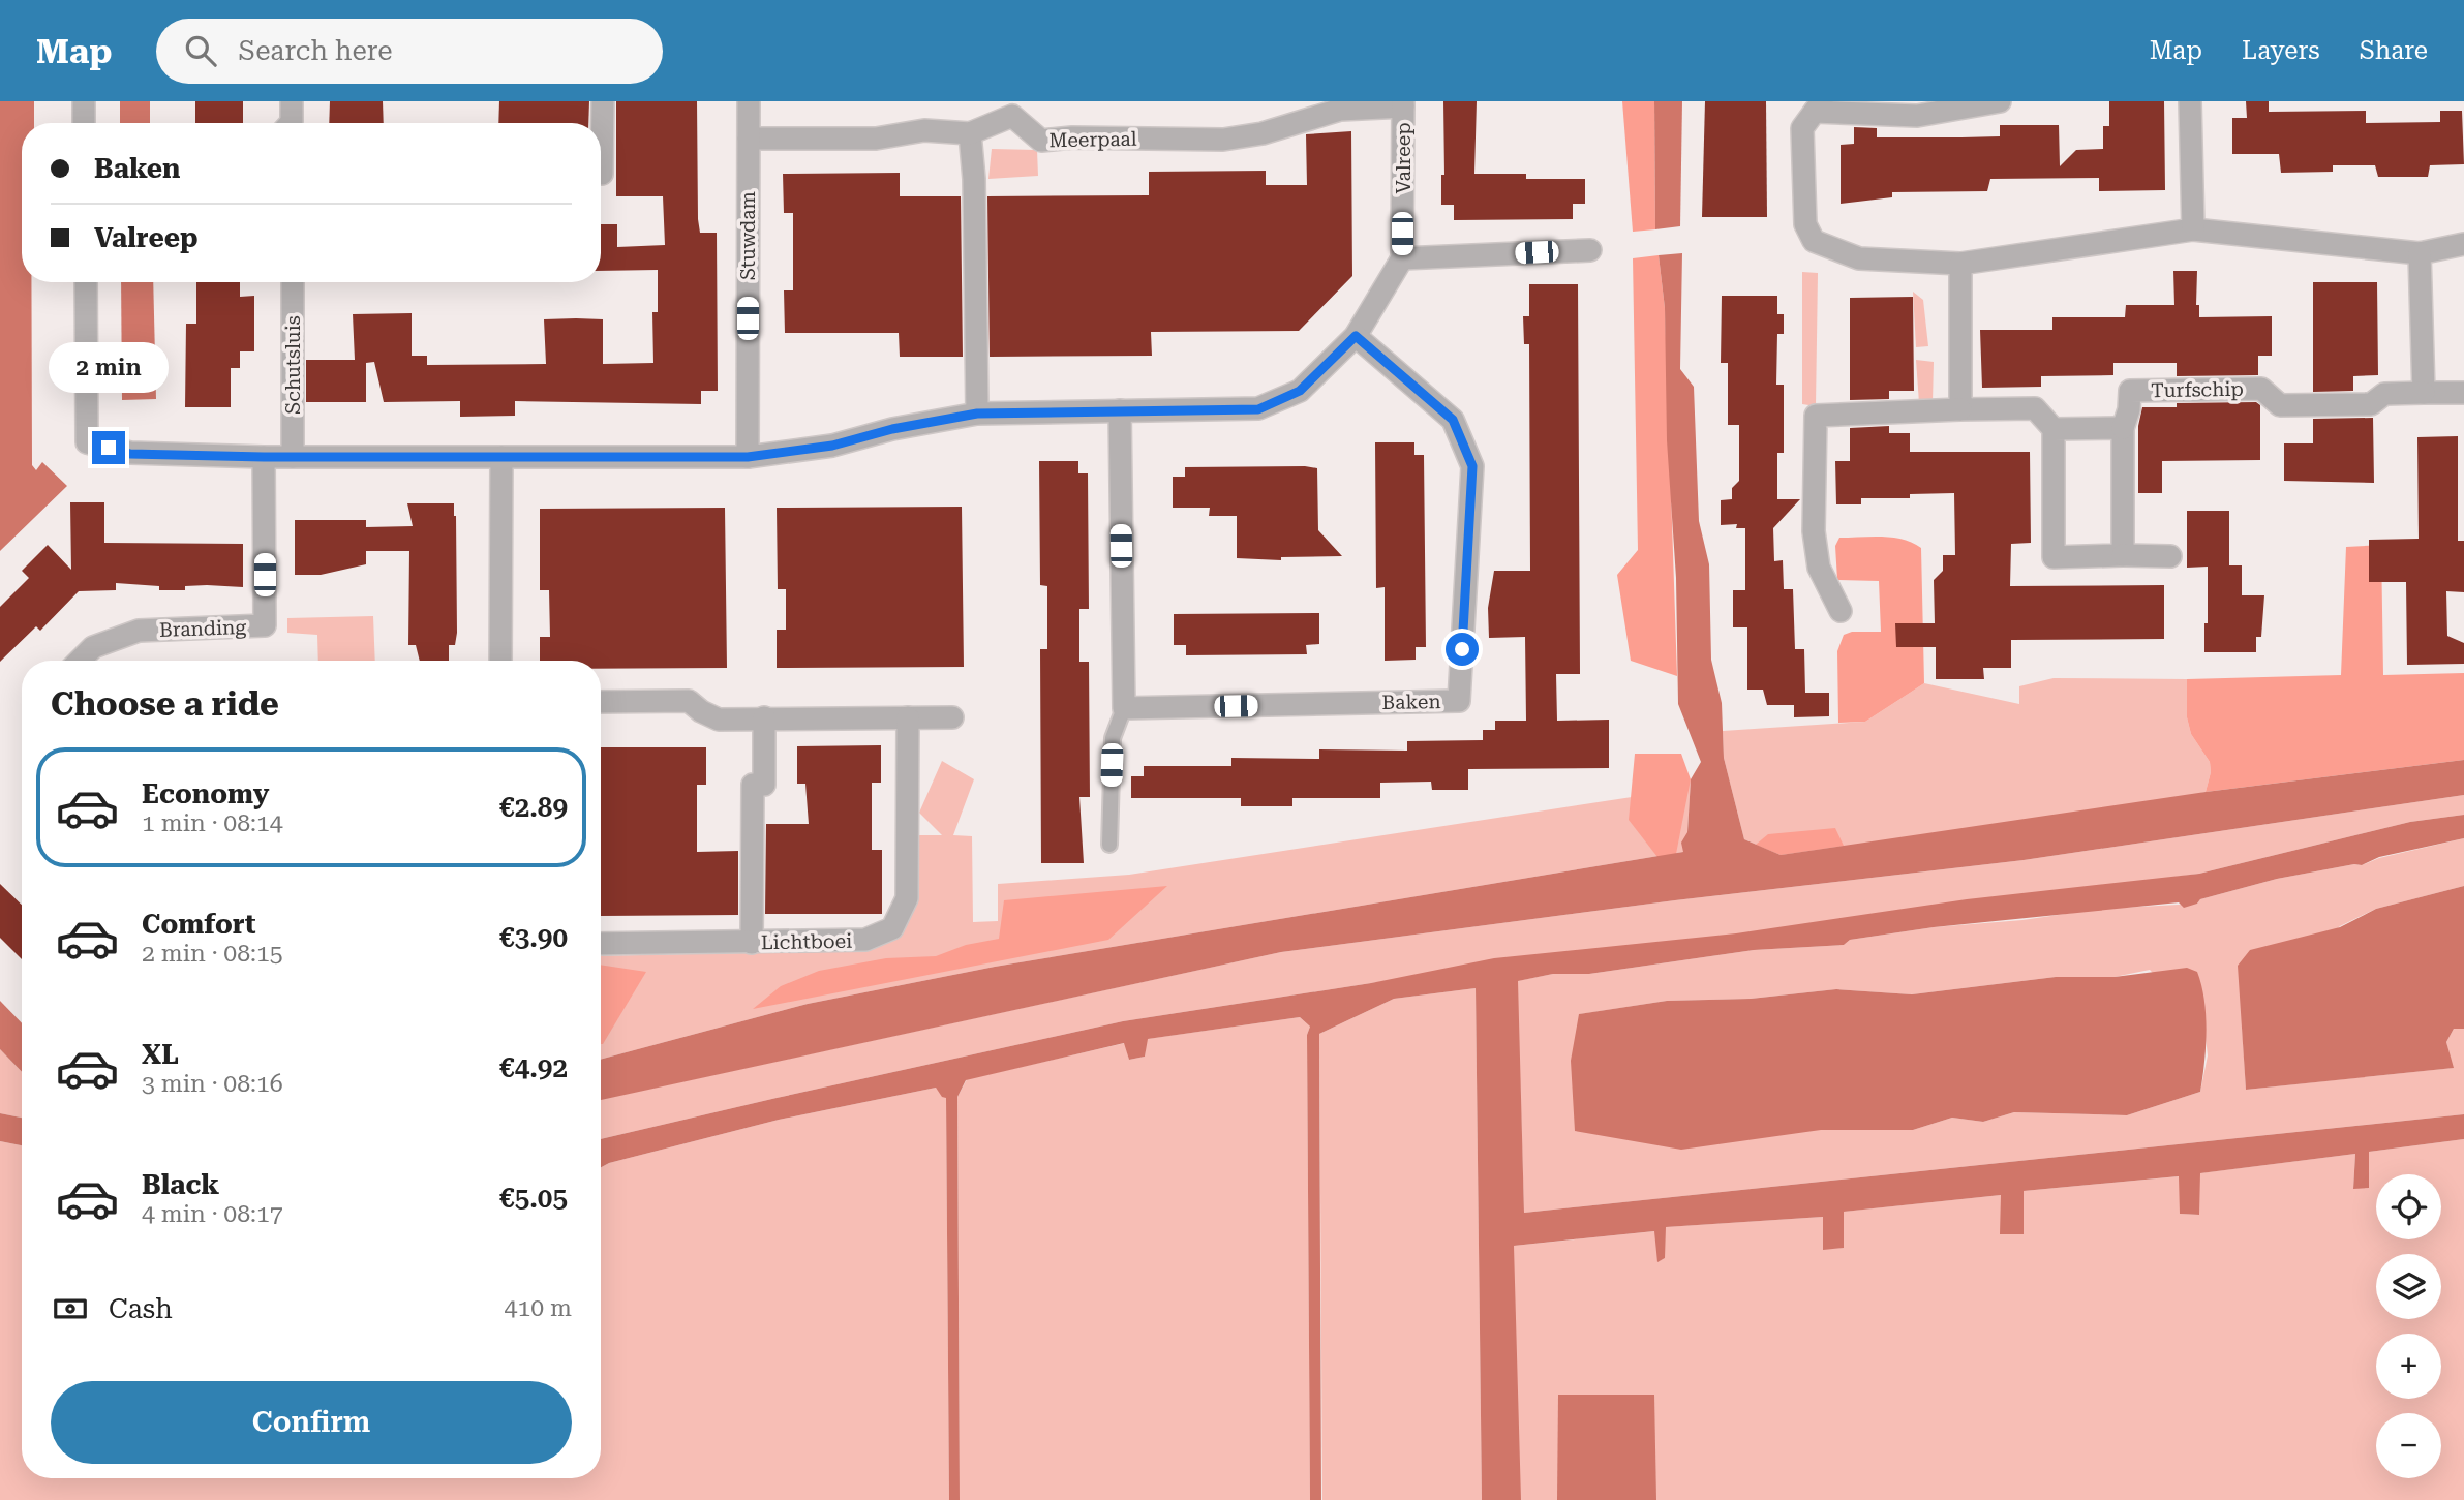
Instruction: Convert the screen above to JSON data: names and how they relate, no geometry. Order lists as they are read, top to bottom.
{
  "streets": {
    "street": [
      "Meerpaal",
      "Valreep",
      "Stuwdam",
      "Schutsluis",
      "Turfschip",
      "Branding",
      "Baken",
      "Lichtboei"
    ]
  },
  "crossings": [
    ["Meerpaal", "Valreep"],
    ["Meerpaal", "Stuwdam"]
  ],
  "page": {
    "header": "Map",
    "search": "Search here",
    "nav": ["Map", "Layers", "Share"],
    "banner": ["Baken", "Valreep"],
    "bubble": "2 min",
    "heading": "Choose a ride",
    "list": [
      {
        "name": "Economy",
        "note": "1 min · 08:14",
        "value": "€2.89"
      },
      {
        "name": "Comfort",
        "note": "2 min · 08:15",
        "value": "€3.90"
      },
      {
        "name": "XL",
        "note": "3 min · 08:16",
        "value": "€4.92"
      },
      {
        "name": "Black",
        "note": "4 min · 08:17",
        "value": "€5.05"
      }
    ],
    "map_buttons": ["+", "−"],
    "pay": ["Cash", "410 m"],
    "buttons": "Confirm"
  }
}
